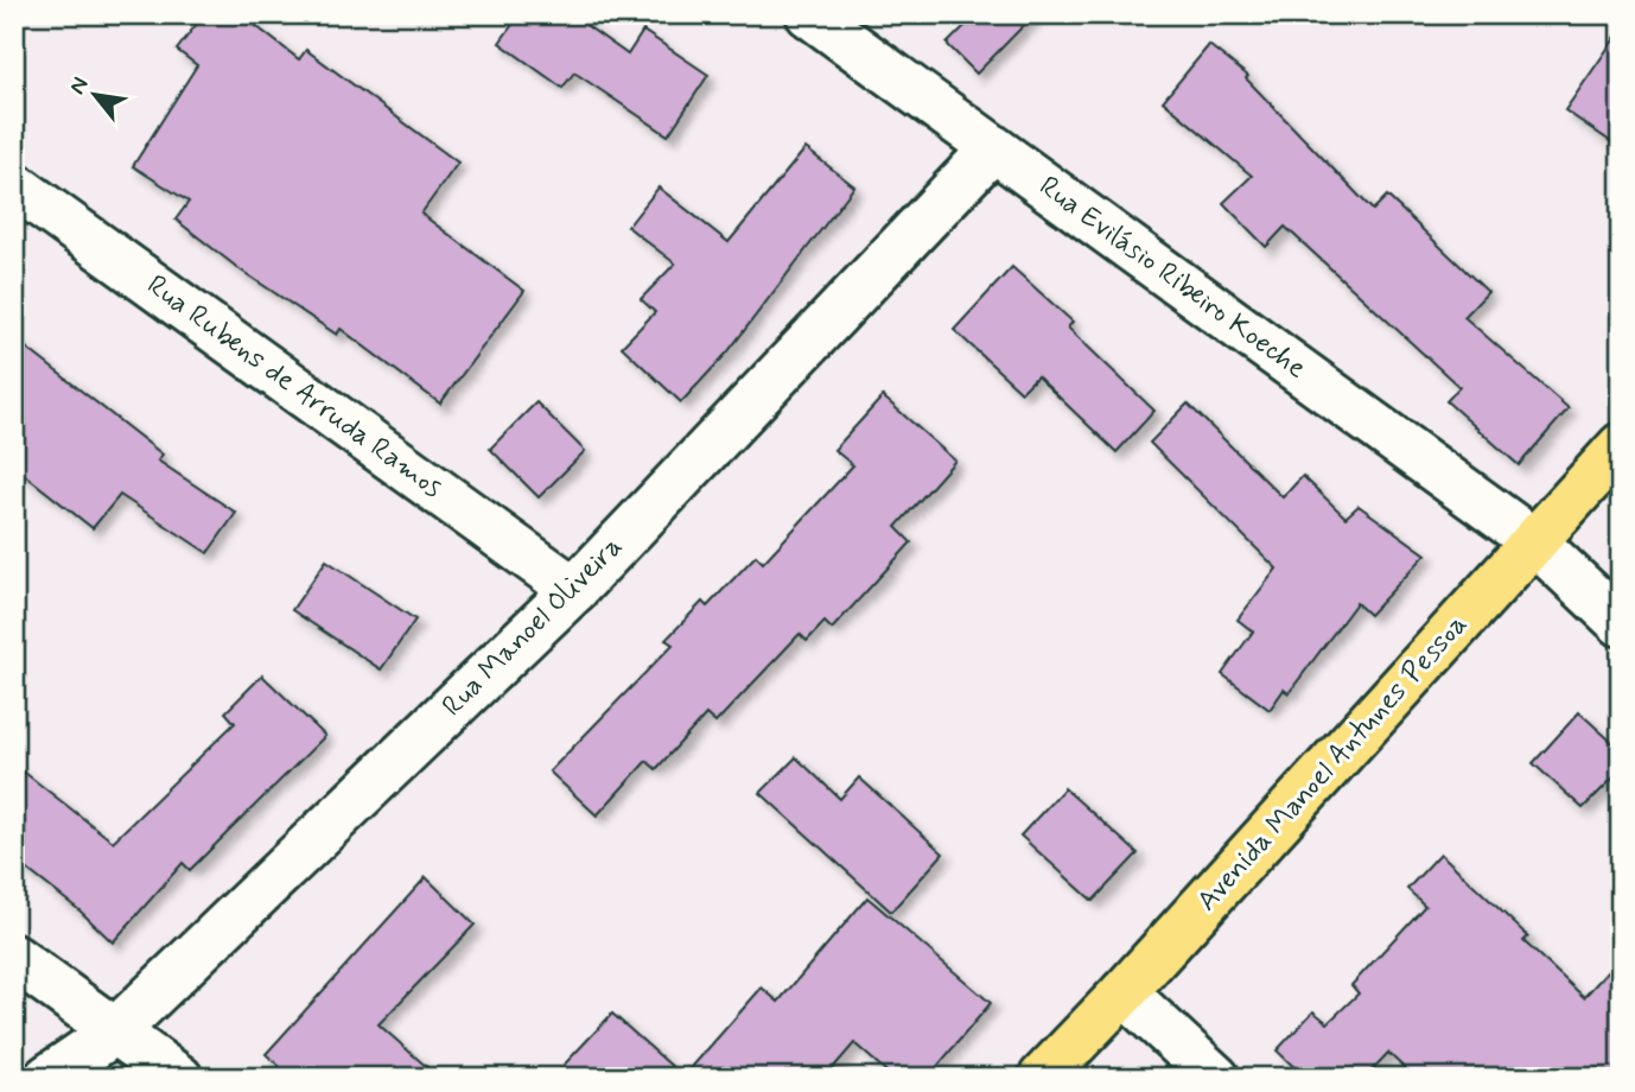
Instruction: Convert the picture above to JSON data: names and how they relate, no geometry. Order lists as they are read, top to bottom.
{
  "streets": {
    "main road": ["Avenida Manoel Antunes Pessoa"],
    "street": ["Rua Evilásio Ribeiro Koeche", "Rua Rubens de Arruda Ramos", "Rua Manoel Oliveira"]
  },
  "crossings": [
    ["Rua Evilásio Ribeiro Koeche", "Rua Manoel Oliveira"],
    ["Rua Evilásio Ribeiro Koeche", "Avenida Manoel Antunes Pessoa"],
    ["Rua Rubens de Arruda Ramos", "Rua Manoel Oliveira"]
  ],
  "north": "top left"
}
